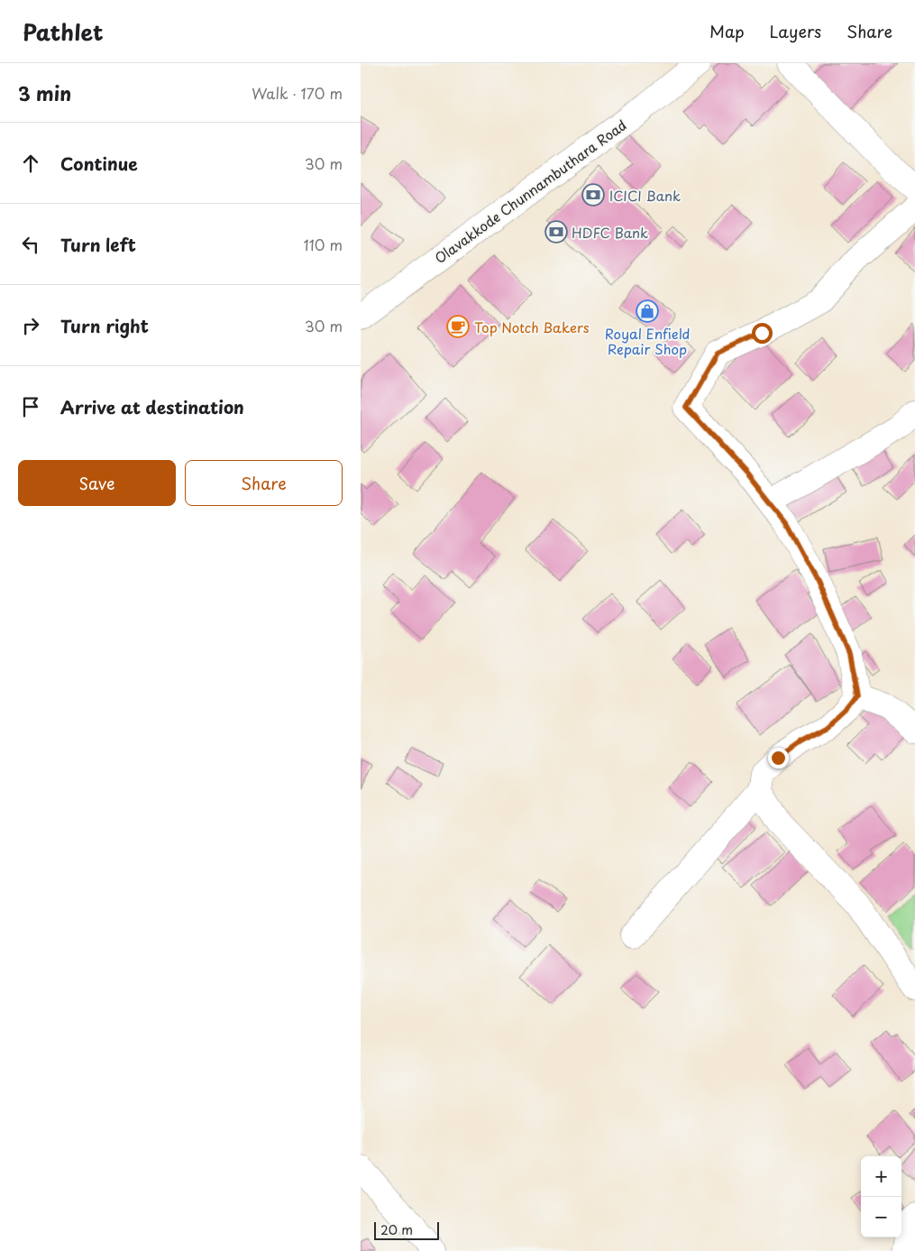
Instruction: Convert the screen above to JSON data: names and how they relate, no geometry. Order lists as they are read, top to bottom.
{
  "streets": {
    "main road": ["Olavakkode Chunnambuthara Road"]
  },
  "places": {
    "bank": ["ICICI Bank", "HDFC Bank"],
    "shop": ["Royal Enfield Repair Shop"],
    "cafe": ["Top Notch Bakers"]
  },
  "scale_bar": "20 m",
  "page": {
    "header": "Pathlet",
    "nav": ["Map", "Layers", "Share"],
    "heading": ["3 min", "Walk · 170 m"],
    "list": [
      ["Continue", "30 m"],
      ["Turn left", "110 m"],
      ["Turn right", "30 m"],
      "Arrive at destination"
    ],
    "buttons": ["Save", "Share"],
    "map_buttons": ["+", "−"],
    "scale": "20 m"
  }
}
